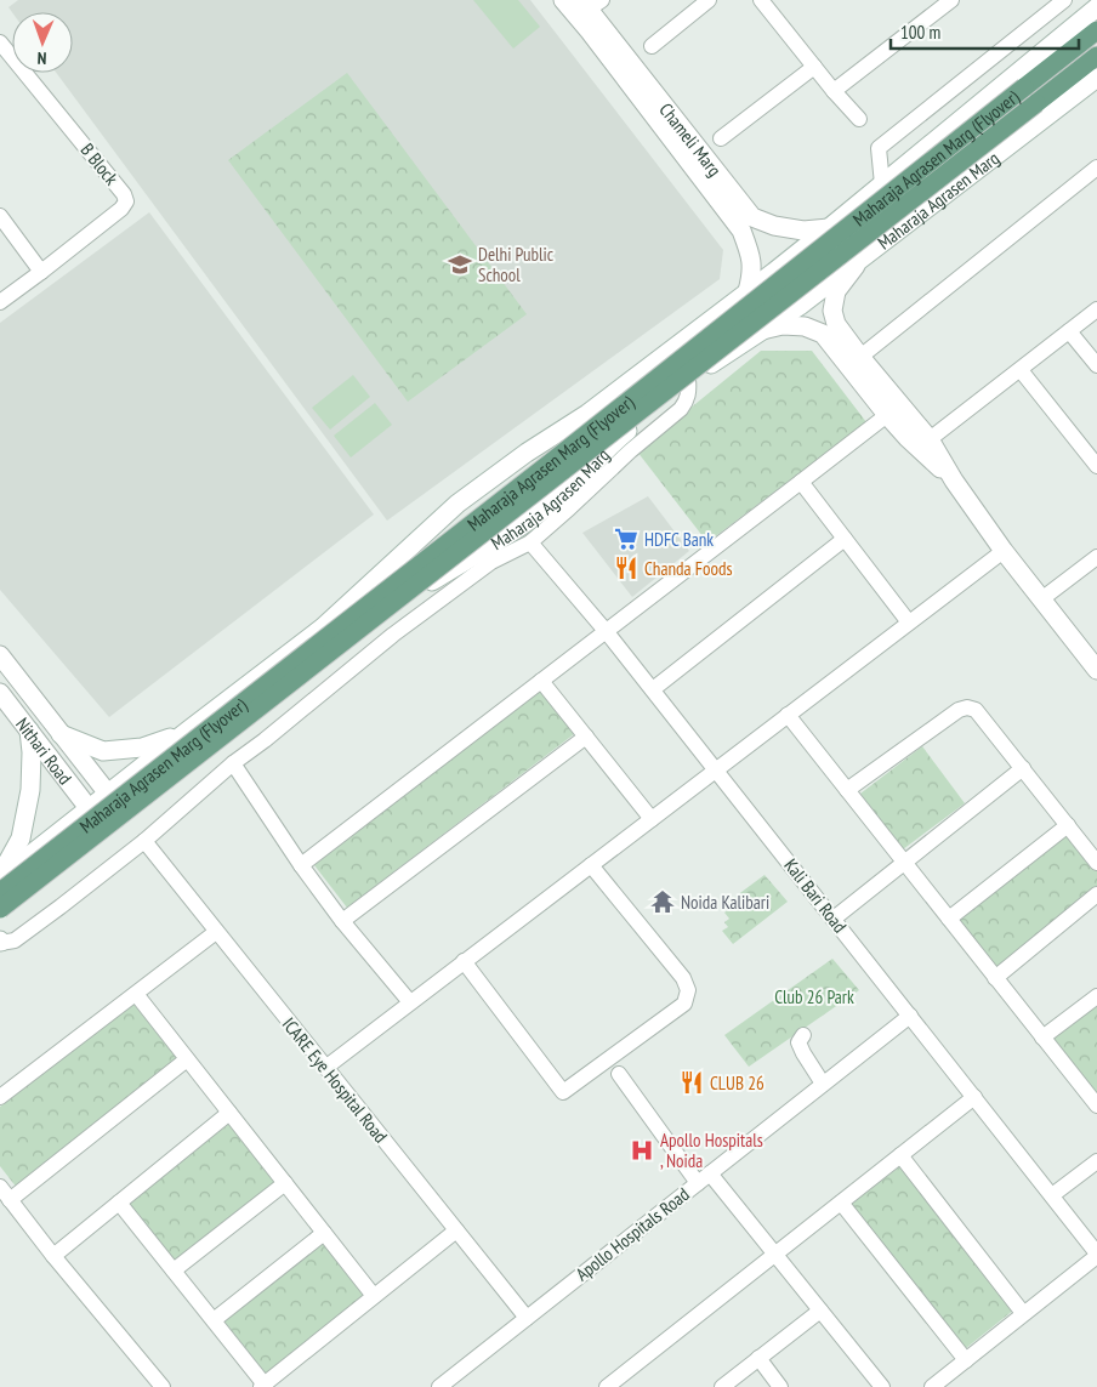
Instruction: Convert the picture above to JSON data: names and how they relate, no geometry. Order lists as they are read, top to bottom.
{
  "streets": {
    "main road": [
      "Chameli Marg",
      "Maharaja Agrasen Marg (Flyover)",
      "Maharaja Agrasen Marg",
      "Nithari Road"
    ],
    "street": [
      "B Block",
      "Kali Bari Road",
      "ICARE Eye Hospital Road",
      "Apollo Hospitals Road"
    ]
  },
  "crossings": [
    ["Maharaja Agrasen Marg", "Nithari Road"],
    ["Kali Bari Road", "Apollo Hospitals Road"],
    ["ICARE Eye Hospital Road", "Apollo Hospitals Road"]
  ],
  "parks": ["Club 26 Park"],
  "places": {
    "school or university": ["Delhi Public School"],
    "supermarket": ["HDFC Bank"],
    "restaurant": ["Chanda Foods", "CLUB 26"],
    "temple": ["Noida Kalibari"],
    "hospital": ["Apollo Hospitals , Noida"]
  },
  "scale_bar": "100 m",
  "north": "bottom"
}
